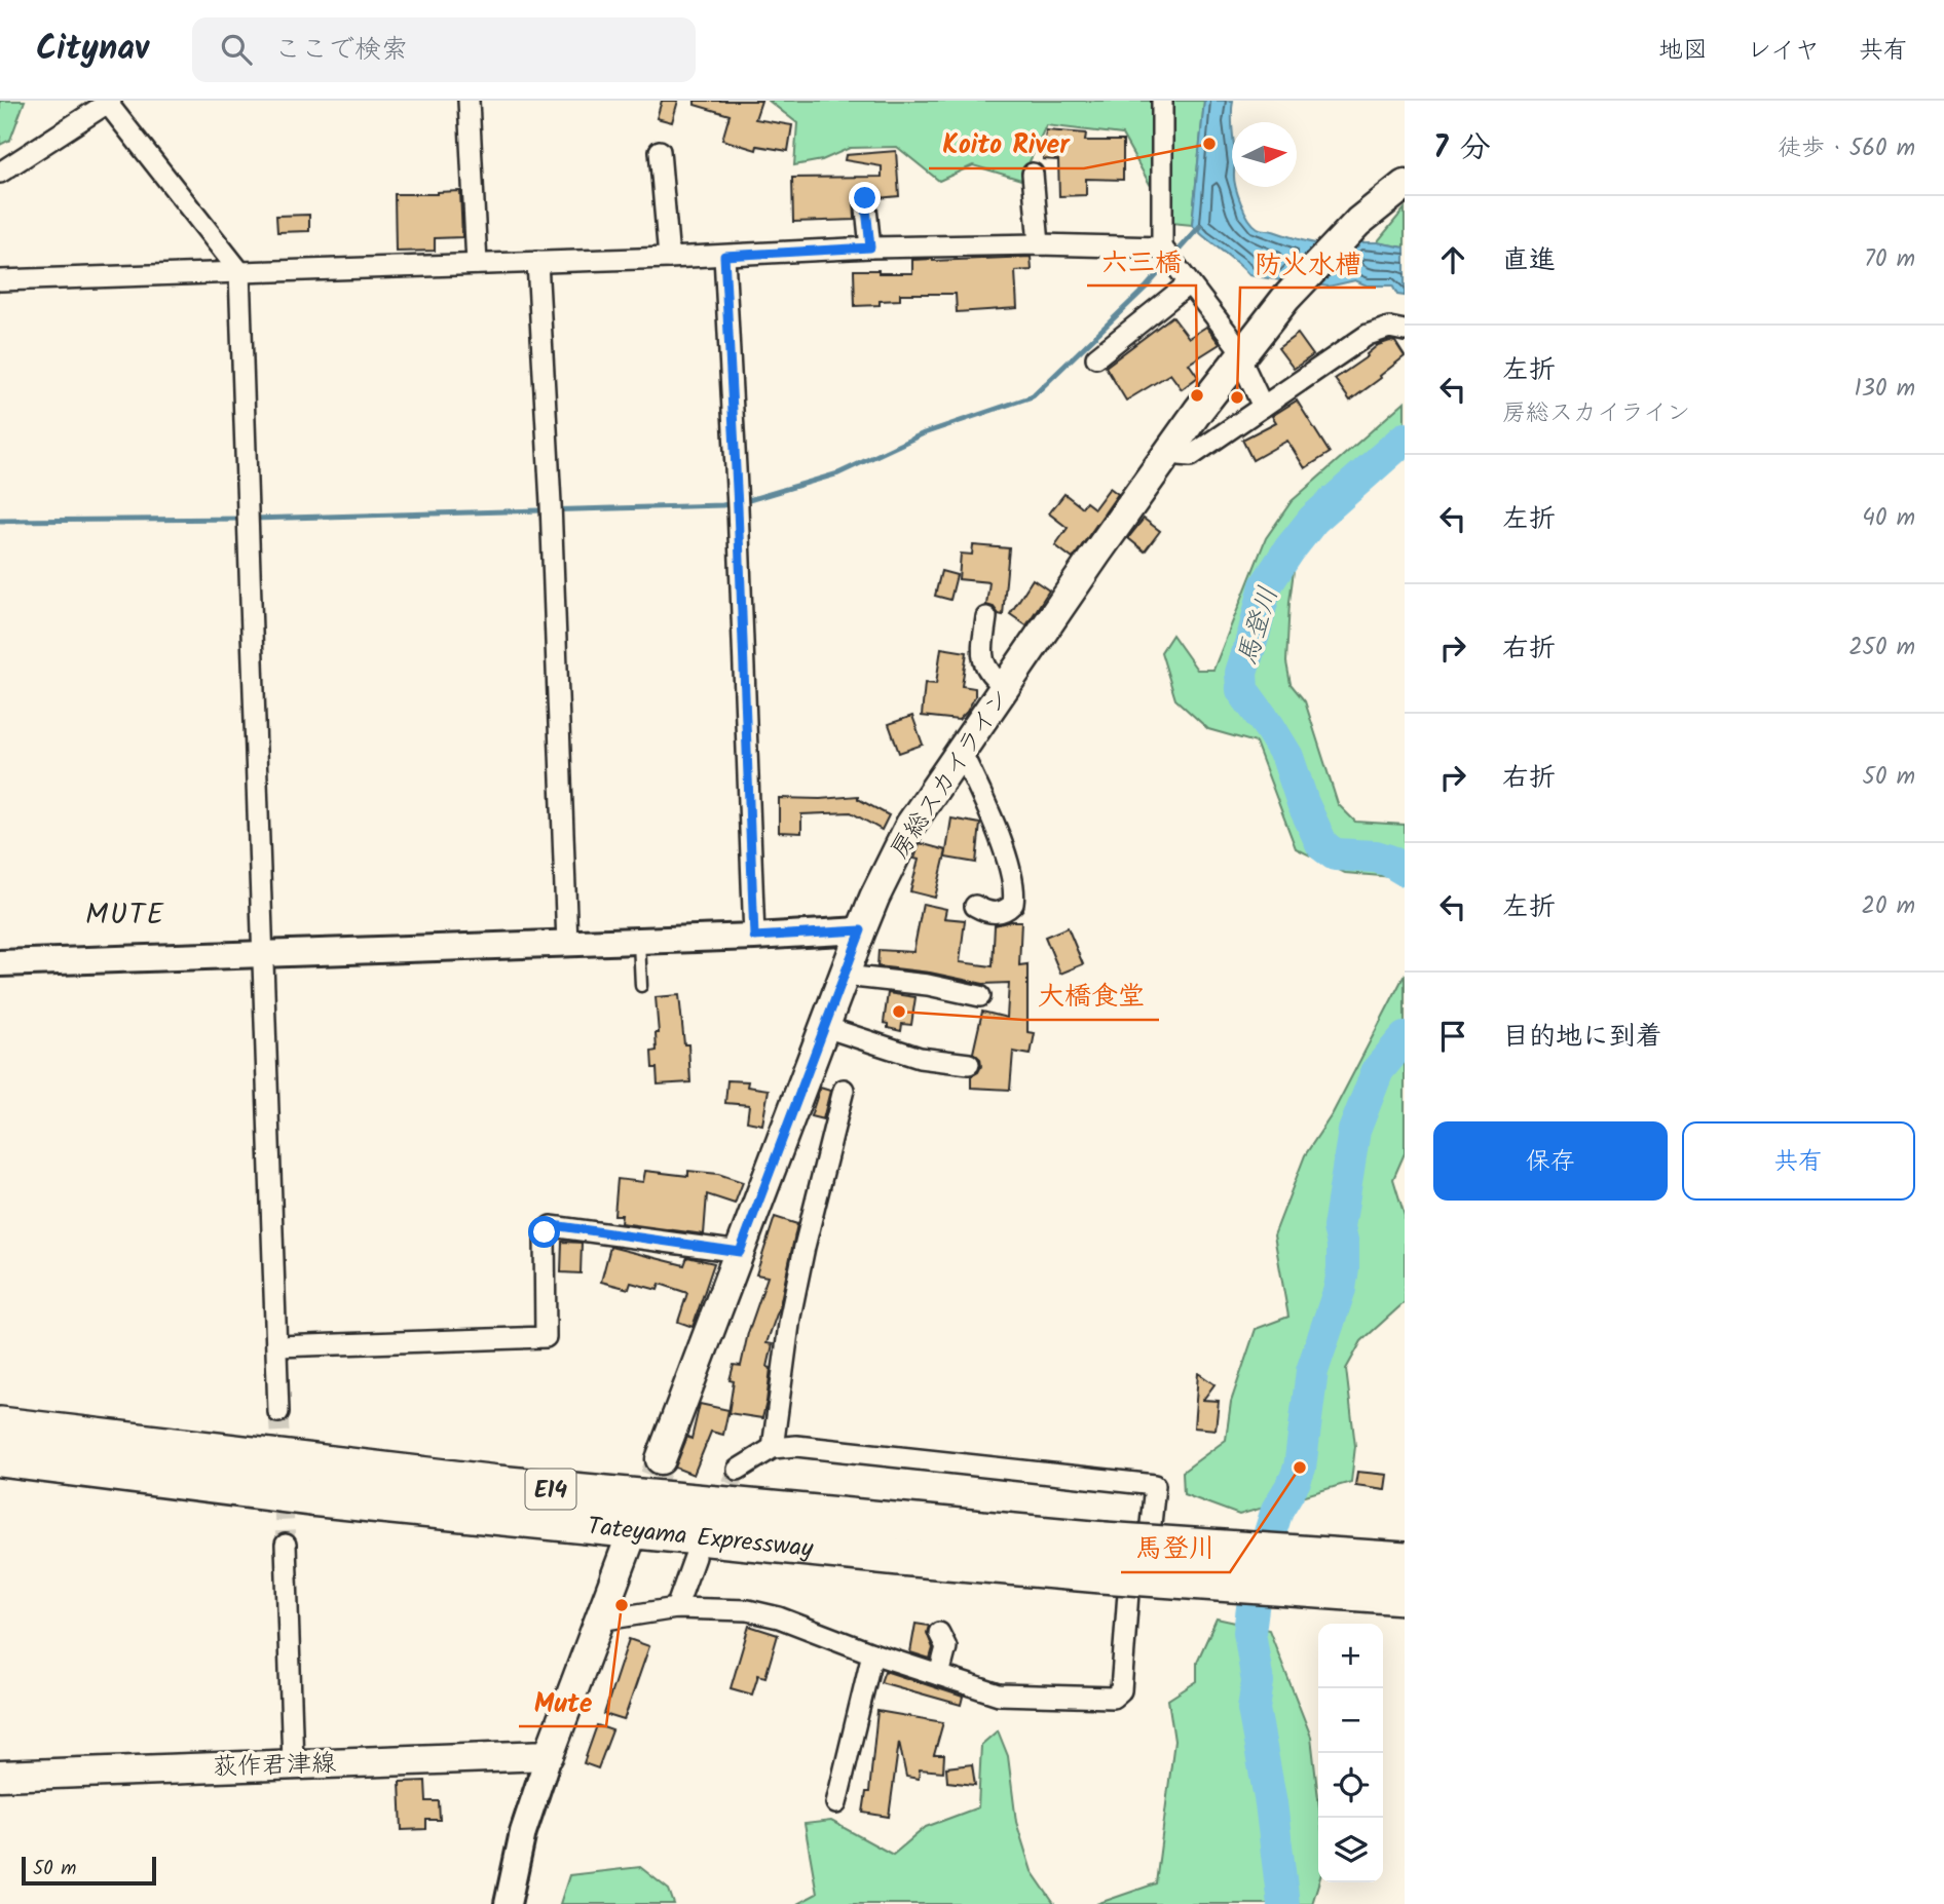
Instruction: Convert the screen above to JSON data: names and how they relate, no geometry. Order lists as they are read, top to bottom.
{
  "streets": {
    "highway": ["E14", "Tateyama Expressway"],
    "main road": ["房総スカイライン", "荻作君津線"]
  },
  "districts": ["MUTE"],
  "water": ["馬登川"],
  "places": [
    "Koito River",
    "六三橋",
    "防火水槽",
    "大橋食堂",
    "馬登川",
    "Mute"
  ],
  "scale_bar": "50 m",
  "north": "right",
  "page": {
    "header": "Citynav",
    "search": "ここで検索",
    "nav": ["地図", "レイヤ", "共有"],
    "heading": ["7 分", "徒歩 · 560 m"],
    "list": [
      ["直進", "70 m"],
      ["左折", "房総スカイライン", "130 m"],
      ["左折", "40 m"],
      ["右折", "250 m"],
      ["右折", "50 m"],
      ["左折", "20 m"],
      "目的地に到着"
    ],
    "buttons": ["保存", "共有"],
    "map_buttons": ["+", "−"],
    "scale": "50 m"
  }
}
